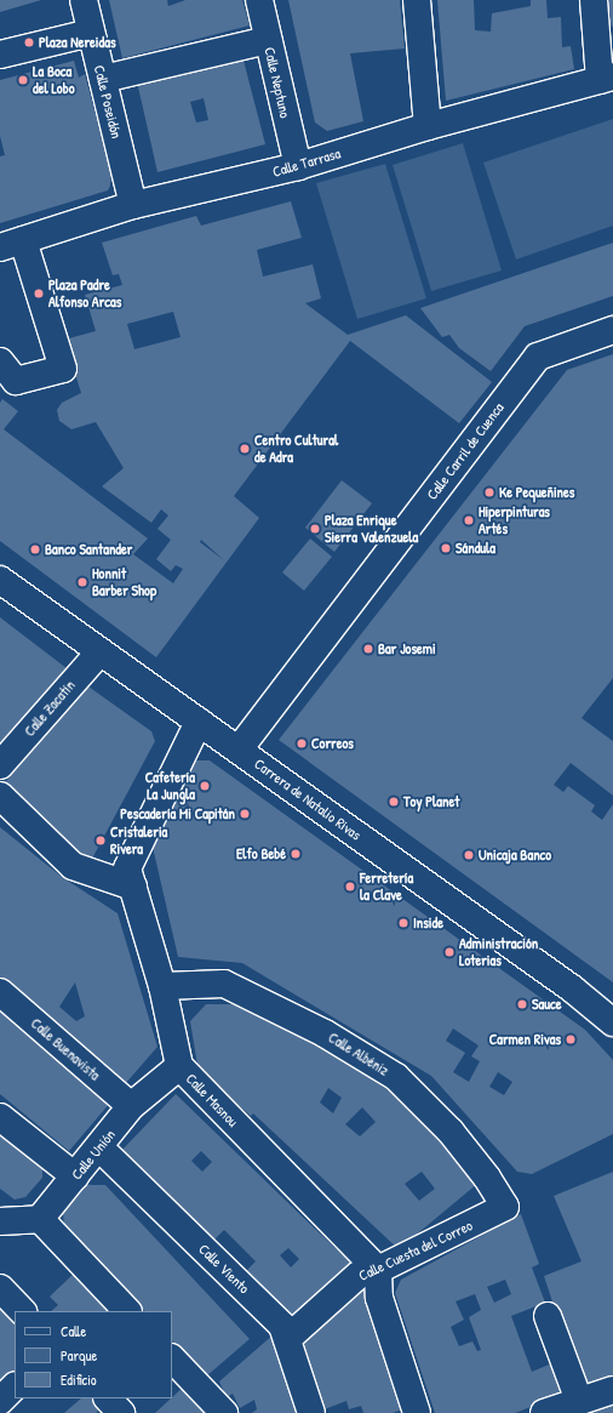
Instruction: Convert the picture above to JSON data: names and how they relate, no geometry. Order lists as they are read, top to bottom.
{
  "streets": {
    "main road": [
      "Calle Neptuno",
      "Calle Poseidón",
      "Calle Tarrasa",
      "Calle Carril de Cuenca",
      "Calle Zacatín",
      "Carrera de Natalio Rivas",
      "Calle Buenavista",
      "Calle Albéniz",
      "Calle Masnou",
      "Calle Unión",
      "Calle Cuesta del Correo",
      "Calle Viento"
    ]
  },
  "crossings": [
    ["Calle Neptuno", "Calle Tarrasa"],
    ["Calle Poseidón", "Calle Tarrasa"],
    ["Calle Carril de Cuenca", "Carrera de Natalio Rivas"],
    ["Calle Zacatín", "Carrera de Natalio Rivas"],
    ["Carrera de Natalio Rivas", "Calle Masnou"],
    ["Calle Buenavista", "Calle Unión"],
    ["Calle Albéniz", "Calle Masnou"],
    ["Calle Albéniz", "Calle Cuesta del Correo"],
    ["Calle Masnou", "Calle Unión"],
    ["Calle Masnou", "Calle Cuesta del Correo"],
    ["Calle Unión", "Calle Viento"],
    ["Calle Cuesta del Correo", "Calle Viento"]
  ],
  "places": [
    "Plaza Nereidas",
    "La Boca del Lobo",
    "Plaza Padre Alfonso Arcas",
    "Centro Cultural de Adra",
    "Ke Pequeñines",
    "Hiperpinturas Artés",
    "Plaza Enrique Sierra Valenzuela",
    "Sándula",
    "Banco Santander",
    "Honnit Barber Shop",
    "Bar Josemi",
    "Correos",
    "Cafetería La Jungla",
    "Toy Planet",
    "Pescadería Mi Capitán",
    "Cristaleria Rivera",
    "Elfo Bebé",
    "Unicaja Banco",
    "Ferretería la Clave",
    "Inside",
    "Administración Loterias",
    "Sauce",
    "Carmen Rivas"
  ],
  "legend": ["Calle", "Parque", "Edificio"]
}
